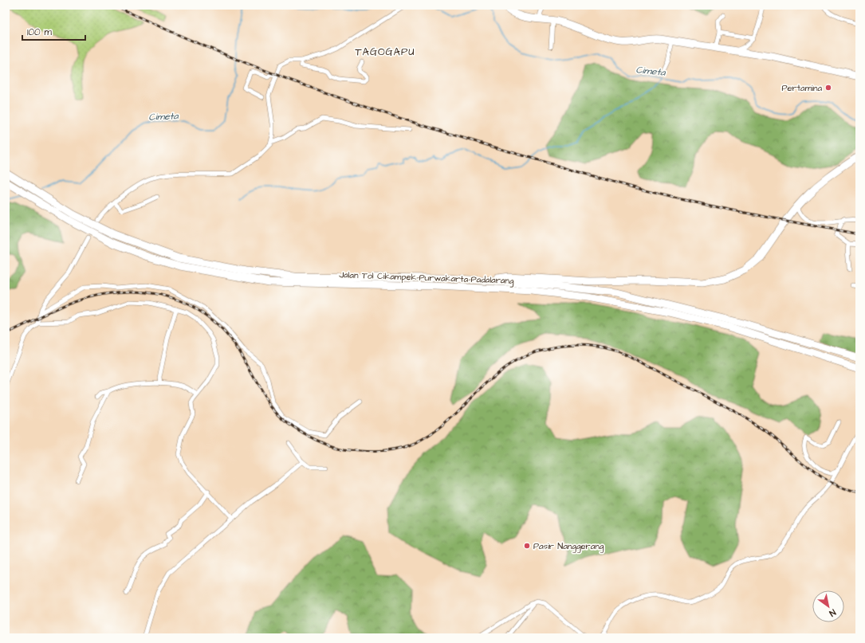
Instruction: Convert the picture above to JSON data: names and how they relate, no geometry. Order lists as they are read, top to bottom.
{
  "streets": {
    "highway": ["Jalan Tol Cikampek–Purwakarta–Padalarang"]
  },
  "districts": ["TAGOGAPU"],
  "water": ["Cimeta"],
  "places": ["Pertamina", "Pasir Nanggerang"],
  "scale_bar": "100 m",
  "north": "bottom right"
}
